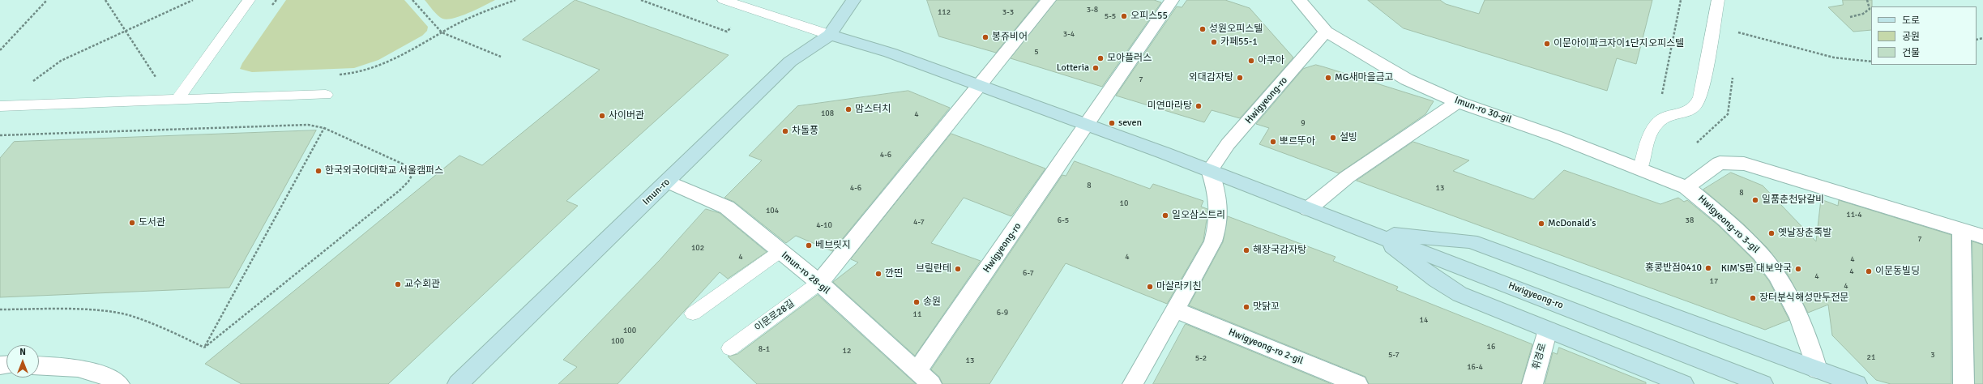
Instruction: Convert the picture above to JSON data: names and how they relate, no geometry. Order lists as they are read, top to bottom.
{
  "streets": {
    "main road": ["Hwigyeong-ro", "Imun-ro"],
    "street": [
      "Imun-ro 30-gil",
      "Hwigyeong-ro 3-gil",
      "Imun-ro 28-gil",
      "Hwigyeong-ro 2-gil",
      "휘경로"
    ],
    "lane": ["이문로28길"]
  },
  "crossings": [
    ["Hwigyeong-ro", "Imun-ro 30-gil"],
    ["Hwigyeong-ro", "Imun-ro"],
    ["Hwigyeong-ro", "Imun-ro 28-gil"],
    ["Imun-ro 30-gil", "Hwigyeong-ro 3-gil"],
    ["Imun-ro", "Imun-ro 28-gil"],
    ["Imun-ro 28-gil", "이문로28길"]
  ],
  "places": [
    "오피스55",
    "성원오피스텔",
    "봉쥬비어",
    "카페55-1",
    "이문아이파크자이1단지오피스텔",
    "모아플러스",
    "아쿠아",
    "Lotteria",
    "외대감자탕",
    "MG새마을금고",
    "미연마라탕",
    "맘스터치",
    "사이버관",
    "seven",
    "차돌풍",
    "설빙",
    "뽀르뚜아",
    "한국외국어대학교 서울캠퍼스",
    "일품춘천닭갈비",
    "일오삼스트리",
    "도서관",
    "McDonald's",
    "옛날장춘족발",
    "베브릿지",
    "해장국감자탕",
    "홍콩반점0410",
    "브릴란테",
    "KIM'S팜 대보약국",
    "이문동빌딩",
    "깐띤",
    "교수회관",
    "마살라키친",
    "장터분식해성만두전문",
    "송원",
    "맛닭꼬"
  ],
  "house_numbers": [
    "3-8",
    "112",
    "3-3",
    "5-5",
    "3-4",
    "5",
    "7",
    "108",
    "4",
    "9",
    "4-6",
    "8",
    "4-6",
    "13",
    "8",
    "10",
    "104",
    "11-4",
    "6-5",
    "38",
    "4-7",
    "4-10",
    "7",
    "102",
    "4",
    "4",
    "4",
    "4",
    "6-7",
    "4",
    "17",
    "4",
    "6-9",
    "11",
    "14",
    "100",
    "100",
    "16",
    "8-1",
    "12",
    "5-7",
    "3",
    "21",
    "5-2",
    "13",
    "16-4"
  ],
  "legend": ["도로", "공원", "건물"],
  "north": "top"
}
